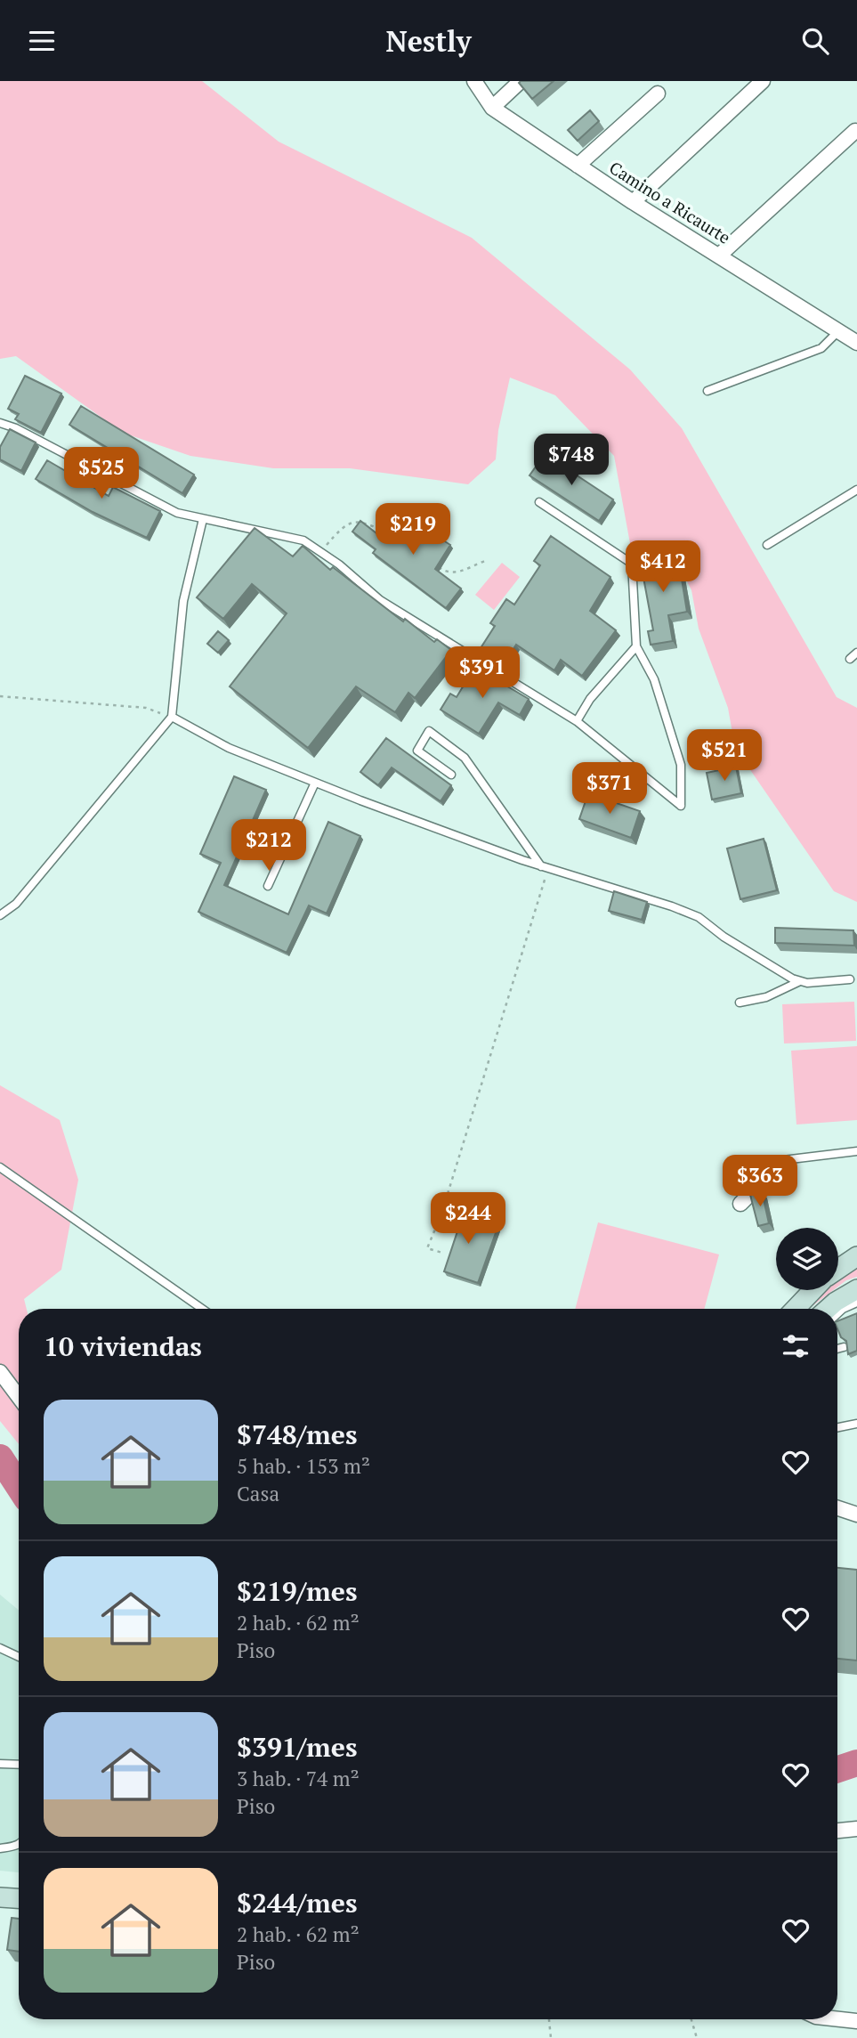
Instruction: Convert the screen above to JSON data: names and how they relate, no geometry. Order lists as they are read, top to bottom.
{
  "streets": {
    "street": ["Camino a Ricaurte"]
  },
  "page": {
    "header": "Nestly",
    "price": [
      "$748",
      "$525",
      "$219",
      "$412",
      "$391",
      "$521",
      "$371",
      "$212",
      "$363",
      "$244"
    ],
    "heading": "10 viviendas",
    "list": [
      {
        "name": "$748/mes",
        "note": "5 hab. · 153 m² · Casa"
      },
      {
        "name": "$219/mes",
        "note": "2 hab. · 62 m² · Piso"
      },
      {
        "name": "$391/mes",
        "note": "3 hab. · 74 m² · Piso"
      },
      {
        "name": "$244/mes",
        "note": "2 hab. · 62 m² · Piso"
      }
    ]
  }
}
